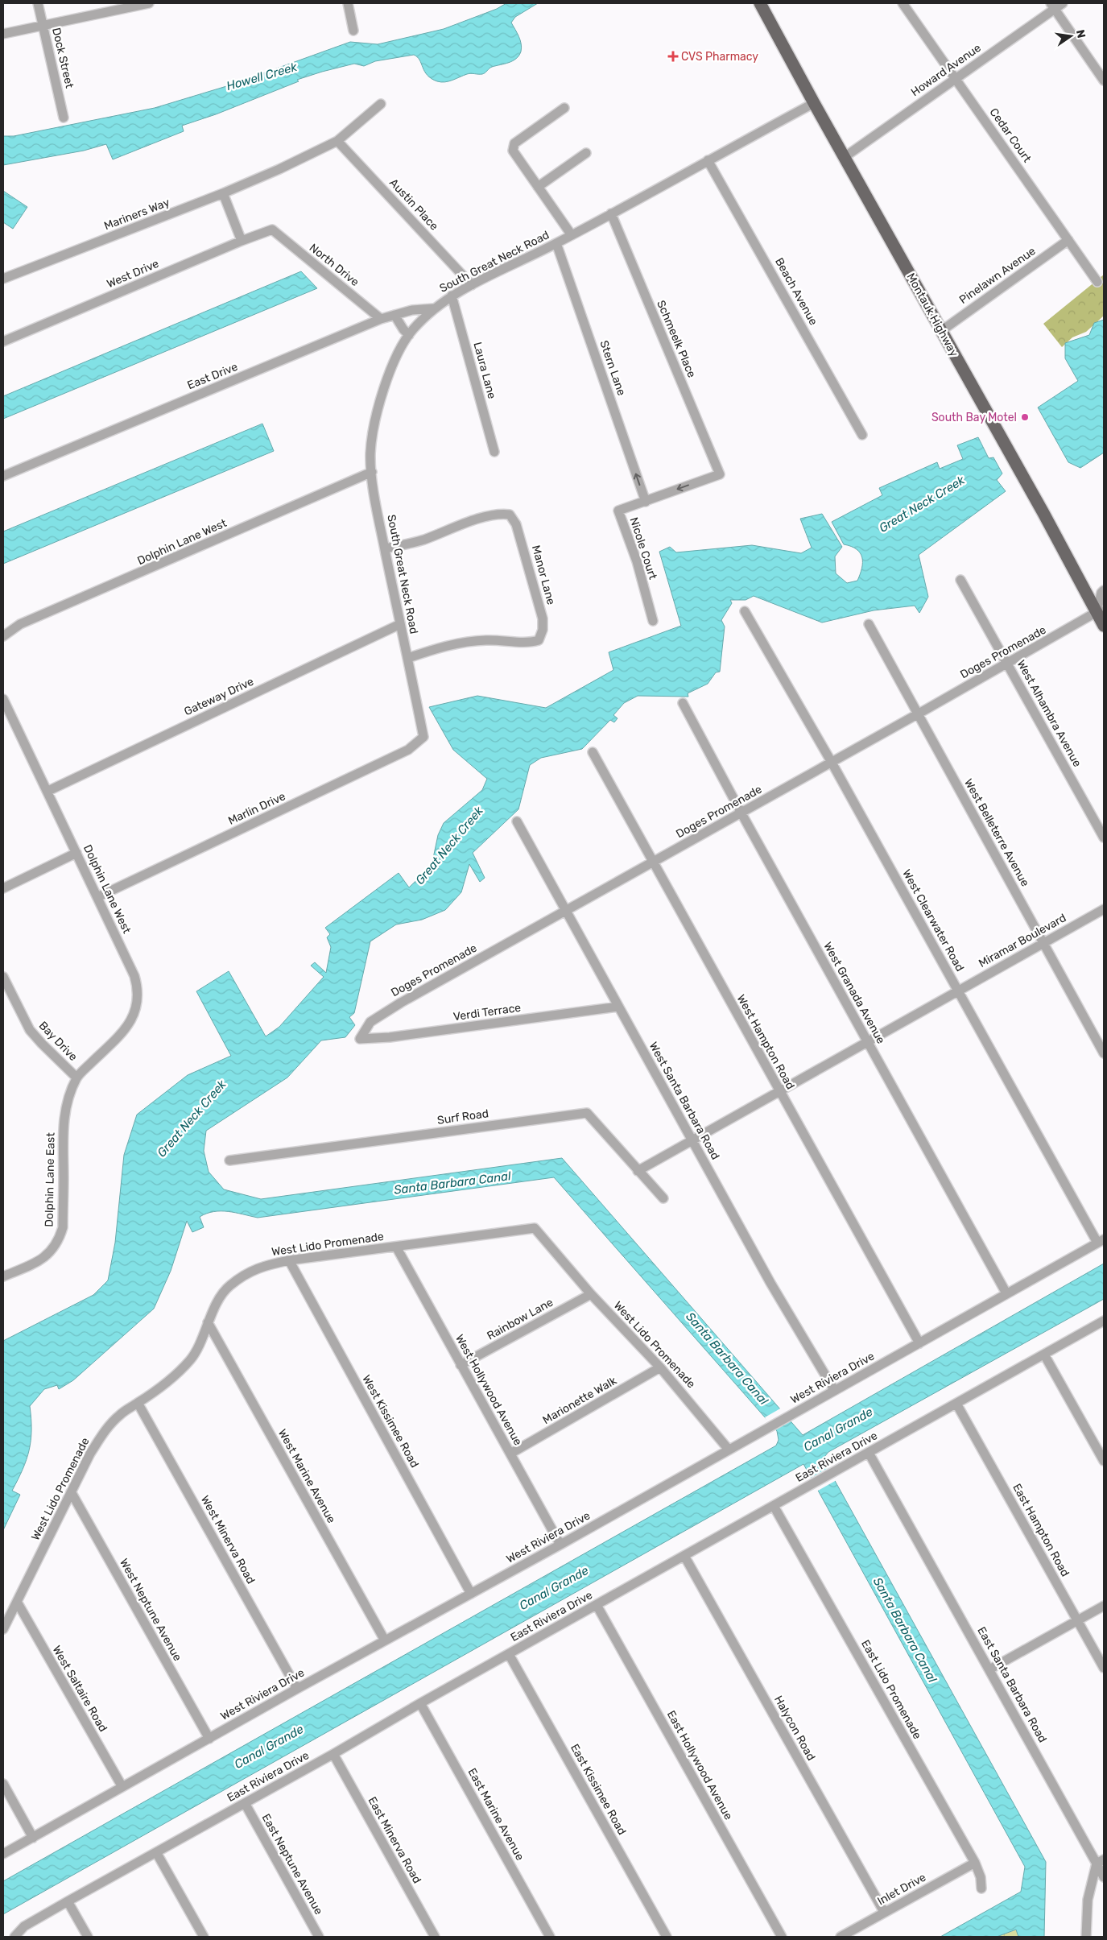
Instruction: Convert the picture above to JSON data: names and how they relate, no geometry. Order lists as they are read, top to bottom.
{
  "streets": {
    "main road": ["Montauk Highway"],
    "street": [
      "Dock Street",
      "Howard Avenue",
      "Cedar Court",
      "Austin Place",
      "Mariners Way",
      "South Great Neck Road",
      "North Drive",
      "West Drive",
      "Pinelawn Avenue",
      "Beach Avenue",
      "Schmeelk Place",
      "Stern Lane",
      "Laura Lane",
      "East Drive",
      "Dolphin Lane West",
      "Nicole Court",
      "Manor Lane",
      "Doges Promenade",
      "Gateway Drive",
      "West Alhambra Avenue",
      "Marlin Drive",
      "West Belleterre Avenue",
      "West Clearwater Road",
      "Miramar Boulevard",
      "West Granada Avenue",
      "Verdi Terrace",
      "Bay Drive",
      "West Hampton Road",
      "West Santa Barbara Road",
      "Surf Road",
      "Dolphin Lane East",
      "West Lido Promenade",
      "Rainbow Lane",
      "West Riviera Drive",
      "West Hollywood Avenue",
      "Marionette Walk",
      "West Kissimee Road",
      "East Riviera Drive",
      "West Marine Avenue",
      "East Hampton Road",
      "West Minerva Road",
      "West Neptune Avenue",
      "East Santa Barbara Road",
      "West Saltaire Road",
      "East Lido Promenade",
      "Halycon Road",
      "East Hollywood Avenue",
      "East Kissimee Road",
      "East Marine Avenue",
      "East Minerva Road",
      "East Neptune Avenue",
      "Inlet Drive"
    ]
  },
  "crossings": [
    ["Howard Avenue", "Cedar Court"],
    ["Howard Avenue", "Montauk Highway"],
    ["Cedar Court", "Pinelawn Avenue"],
    ["Austin Place", "Mariners Way"],
    ["Austin Place", "South Great Neck Road"],
    ["South Great Neck Road", "Beach Avenue"],
    ["South Great Neck Road", "Montauk Highway"],
    ["South Great Neck Road", "Schmeelk Place"],
    ["South Great Neck Road", "Stern Lane"],
    ["South Great Neck Road", "Laura Lane"],
    ["South Great Neck Road", "East Drive"],
    ["South Great Neck Road", "Dolphin Lane West"],
    ["South Great Neck Road", "Manor Lane"],
    ["South Great Neck Road", "Gateway Drive"],
    ["South Great Neck Road", "Marlin Drive"],
    ["North Drive", "West Drive"],
    ["North Drive", "East Drive"],
    ["Pinelawn Avenue", "Montauk Highway"],
    ["Montauk Highway", "Doges Promenade"],
    ["Schmeelk Place", "Stern Lane"],
    ["Schmeelk Place", "Nicole Court"],
    ["Stern Lane", "Nicole Court"],
    ["Dolphin Lane West", "Gateway Drive"],
    ["Dolphin Lane West", "Marlin Drive"],
    ["Dolphin Lane West", "Bay Drive"],
    ["Dolphin Lane West", "Dolphin Lane East"],
    ["Doges Promenade", "West Alhambra Avenue"],
    ["Doges Promenade", "West Belleterre Avenue"],
    ["Doges Promenade", "West Clearwater Road"],
    ["Doges Promenade", "West Granada Avenue"],
    ["Doges Promenade", "Verdi Terrace"],
    ["Doges Promenade", "West Hampton Road"],
    ["Doges Promenade", "West Santa Barbara Road"],
    ["West Belleterre Avenue", "Miramar Boulevard"],
    ["West Clearwater Road", "Miramar Boulevard"],
    ["West Clearwater Road", "West Riviera Drive"],
    ["Miramar Boulevard", "West Granada Avenue"],
    ["Miramar Boulevard", "West Hampton Road"],
    ["Miramar Boulevard", "West Santa Barbara Road"],
    ["Miramar Boulevard", "Surf Road"],
    ["West Granada Avenue", "West Riviera Drive"],
    ["Verdi Terrace", "West Santa Barbara Road"],
    ["Bay Drive", "Dolphin Lane East"],
    ["West Hampton Road", "West Riviera Drive"],
    ["West Santa Barbara Road", "West Riviera Drive"],
    ["West Lido Promenade", "Rainbow Lane"],
    ["West Lido Promenade", "West Riviera Drive"],
    ["West Lido Promenade", "West Hollywood Avenue"],
    ["West Lido Promenade", "Marionette Walk"],
    ["West Lido Promenade", "West Kissimee Road"],
    ["West Lido Promenade", "West Marine Avenue"],
    ["West Lido Promenade", "West Minerva Road"],
    ["West Lido Promenade", "West Neptune Avenue"],
    ["West Lido Promenade", "West Saltaire Road"],
    ["Rainbow Lane", "West Hollywood Avenue"],
    ["West Riviera Drive", "West Hollywood Avenue"],
    ["West Riviera Drive", "West Kissimee Road"],
    ["West Riviera Drive", "West Marine Avenue"],
    ["West Riviera Drive", "West Minerva Road"],
    ["West Riviera Drive", "West Neptune Avenue"],
    ["West Riviera Drive", "West Saltaire Road"],
    ["West Hollywood Avenue", "Marionette Walk"],
    ["East Riviera Drive", "East Hampton Road"],
    ["East Riviera Drive", "East Santa Barbara Road"],
    ["East Riviera Drive", "East Lido Promenade"],
    ["East Riviera Drive", "Halycon Road"],
    ["East Riviera Drive", "East Hollywood Avenue"],
    ["East Riviera Drive", "East Kissimee Road"],
    ["East Riviera Drive", "East Marine Avenue"],
    ["East Riviera Drive", "East Minerva Road"],
    ["East Riviera Drive", "East Neptune Avenue"],
    ["East Lido Promenade", "Inlet Drive"],
    ["Halycon Road", "Inlet Drive"]
  ],
  "one_way": ["Schmeelk Place", "Stern Lane"],
  "water": [
    "Howell Creek",
    "Great Neck Creek",
    "Santa Barbara Canal",
    "Canal Grande"
  ],
  "places": {
    "health": ["CVS Pharmacy"],
    "other": ["South Bay Motel"]
  },
  "north": "right"
}
